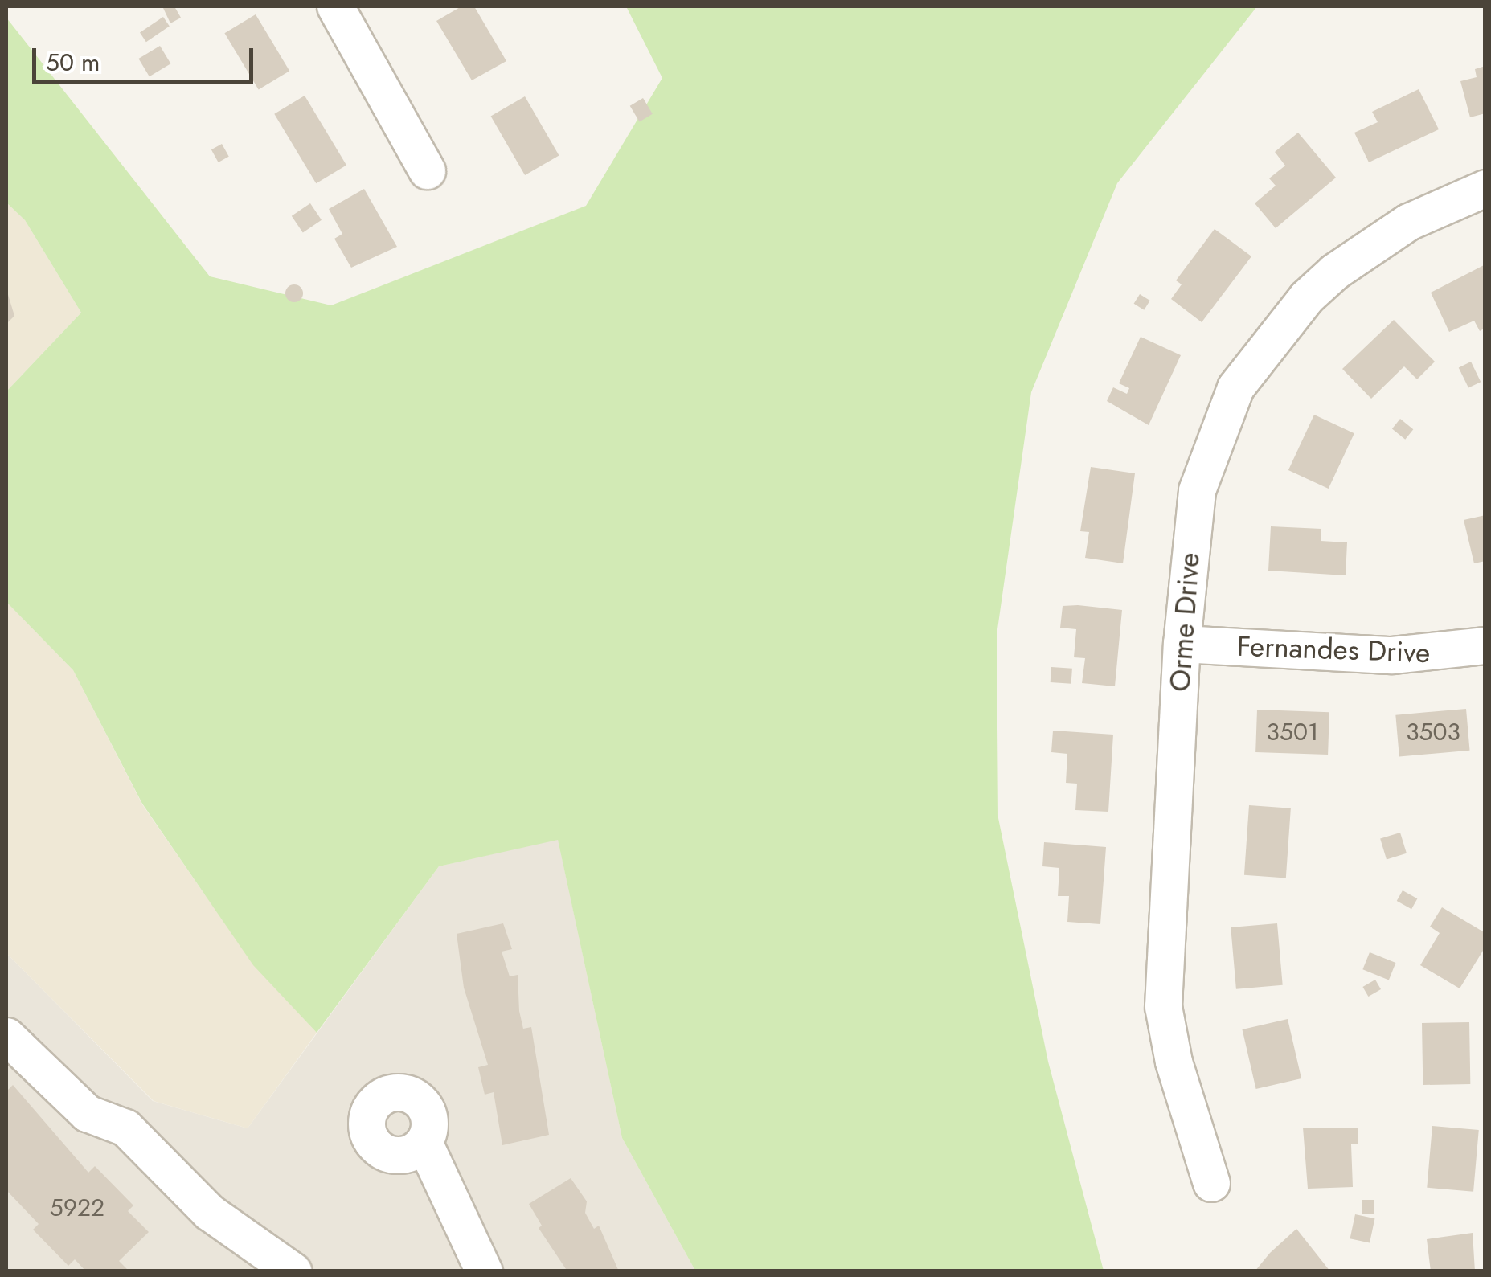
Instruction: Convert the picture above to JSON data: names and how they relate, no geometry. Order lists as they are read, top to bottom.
{
  "streets": {
    "street": ["Orme Drive", "Fernandes Drive"]
  },
  "crossings": [
    ["Orme Drive", "Fernandes Drive"]
  ],
  "house_numbers": ["3501", "3503", "5922"],
  "scale_bar": "50 m"
}
